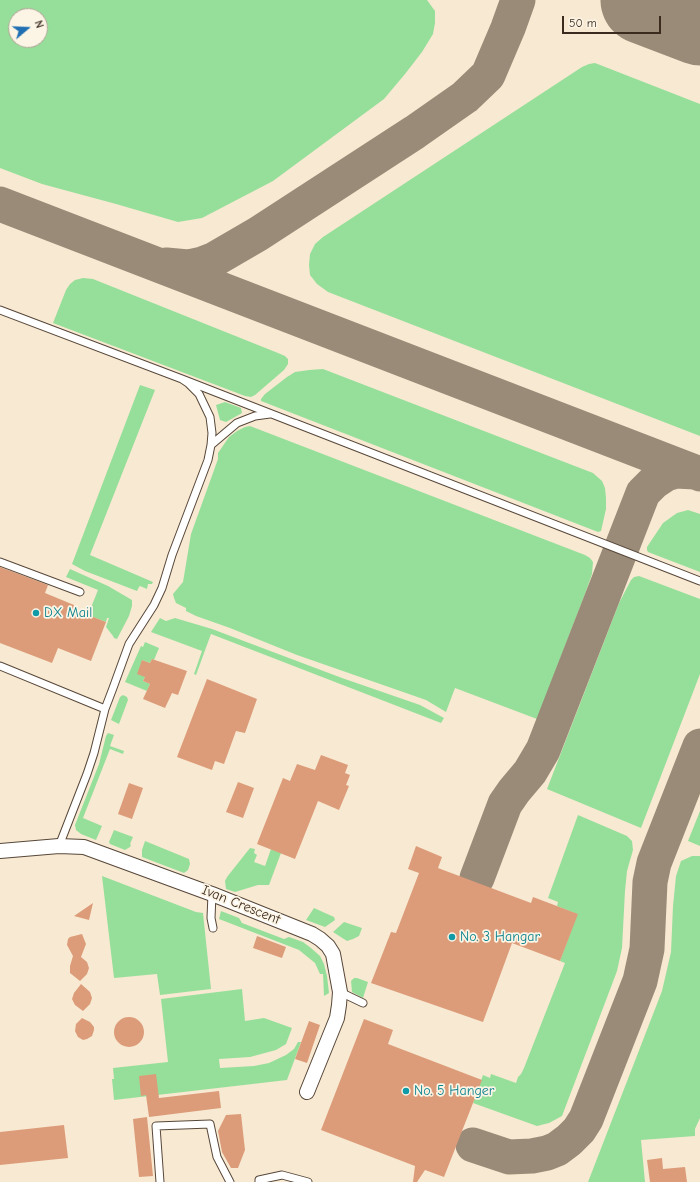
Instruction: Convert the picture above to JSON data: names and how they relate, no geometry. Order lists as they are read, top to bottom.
{
  "streets": {
    "street": ["Ivan Crescent"]
  },
  "places": ["DX Mail", "No. 3 Hangar", "No. 5 Hanger"],
  "scale_bar": "50 m",
  "north": "right"
}
